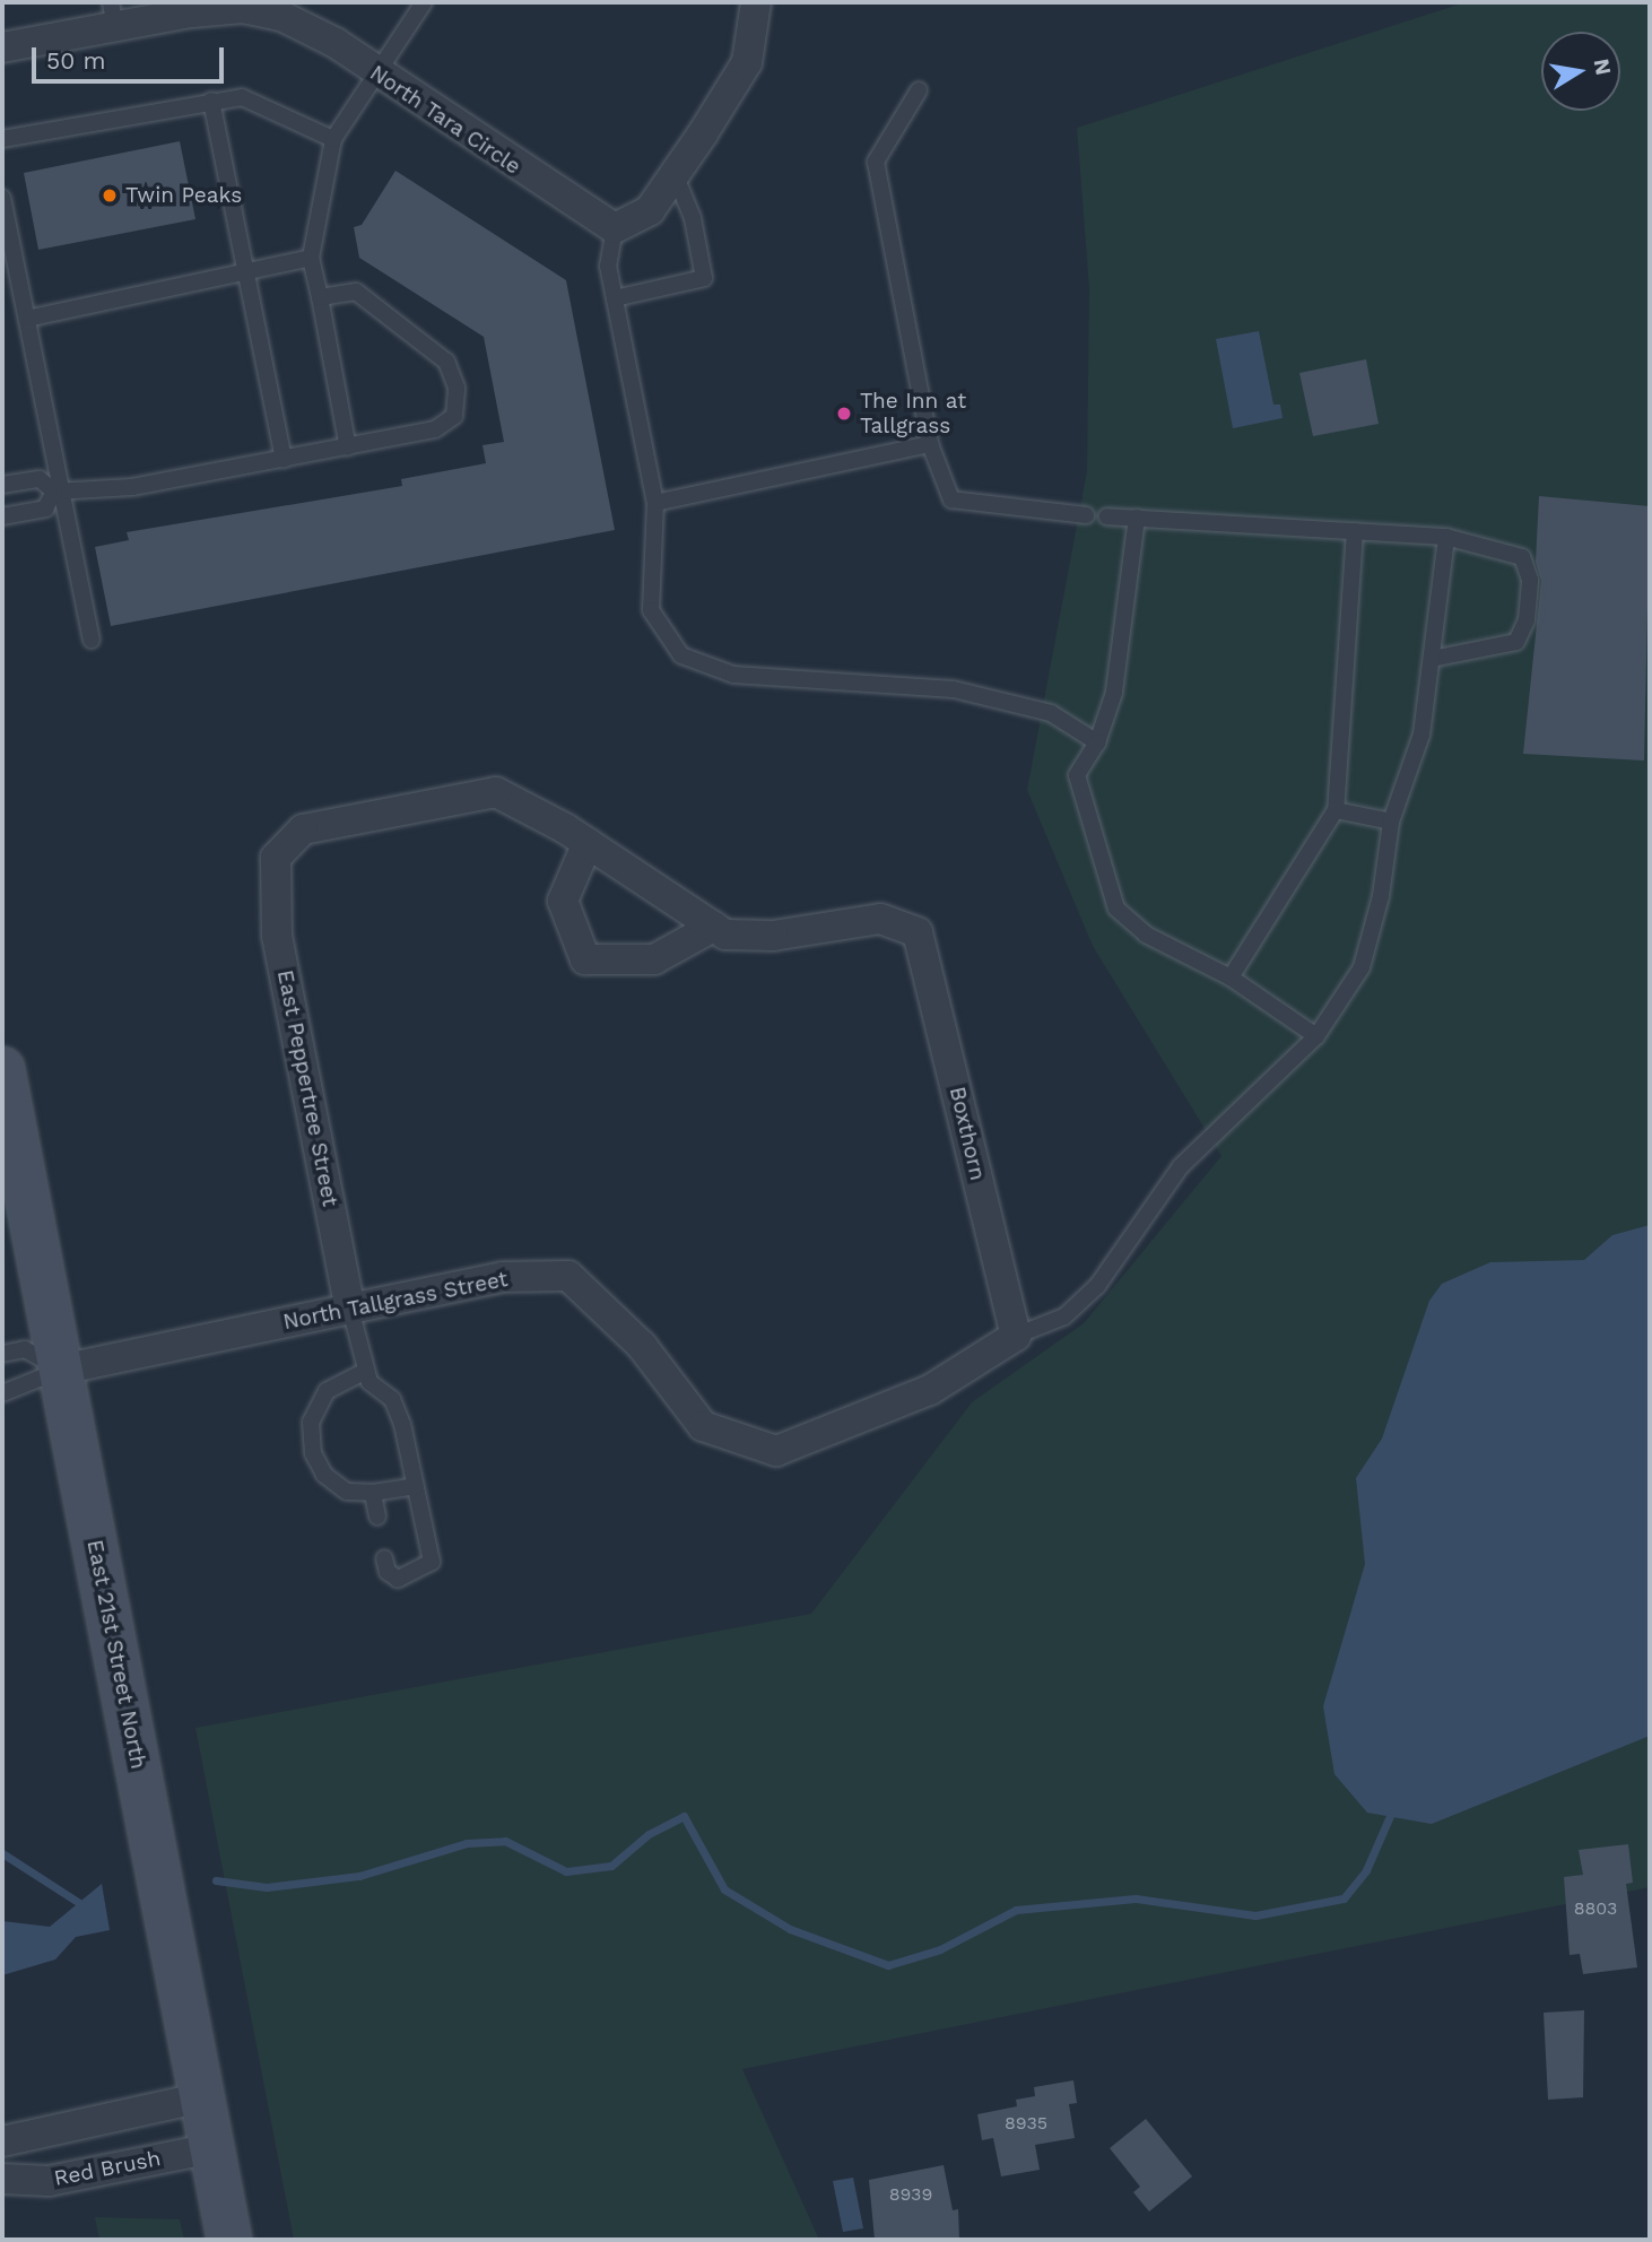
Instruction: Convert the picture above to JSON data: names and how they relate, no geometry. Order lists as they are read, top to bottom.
{
  "streets": {
    "main road": ["East 21st Street North"],
    "street": [
      "North Tara Circle",
      "East Peppertree Street",
      "Boxthorn",
      "North Tallgrass Street",
      "Red Brush"
    ]
  },
  "crossings": [
    ["East Peppertree Street", "North Tallgrass Street"],
    ["Boxthorn", "North Tallgrass Street"],
    ["North Tallgrass Street", "East 21st Street North"],
    ["East 21st Street North", "Red Brush"]
  ],
  "places": ["Twin Peaks", "The Inn at Tallgrass"],
  "house_numbers": ["8803", "8935", "8939"],
  "scale_bar": "50 m",
  "north": "right"
}
